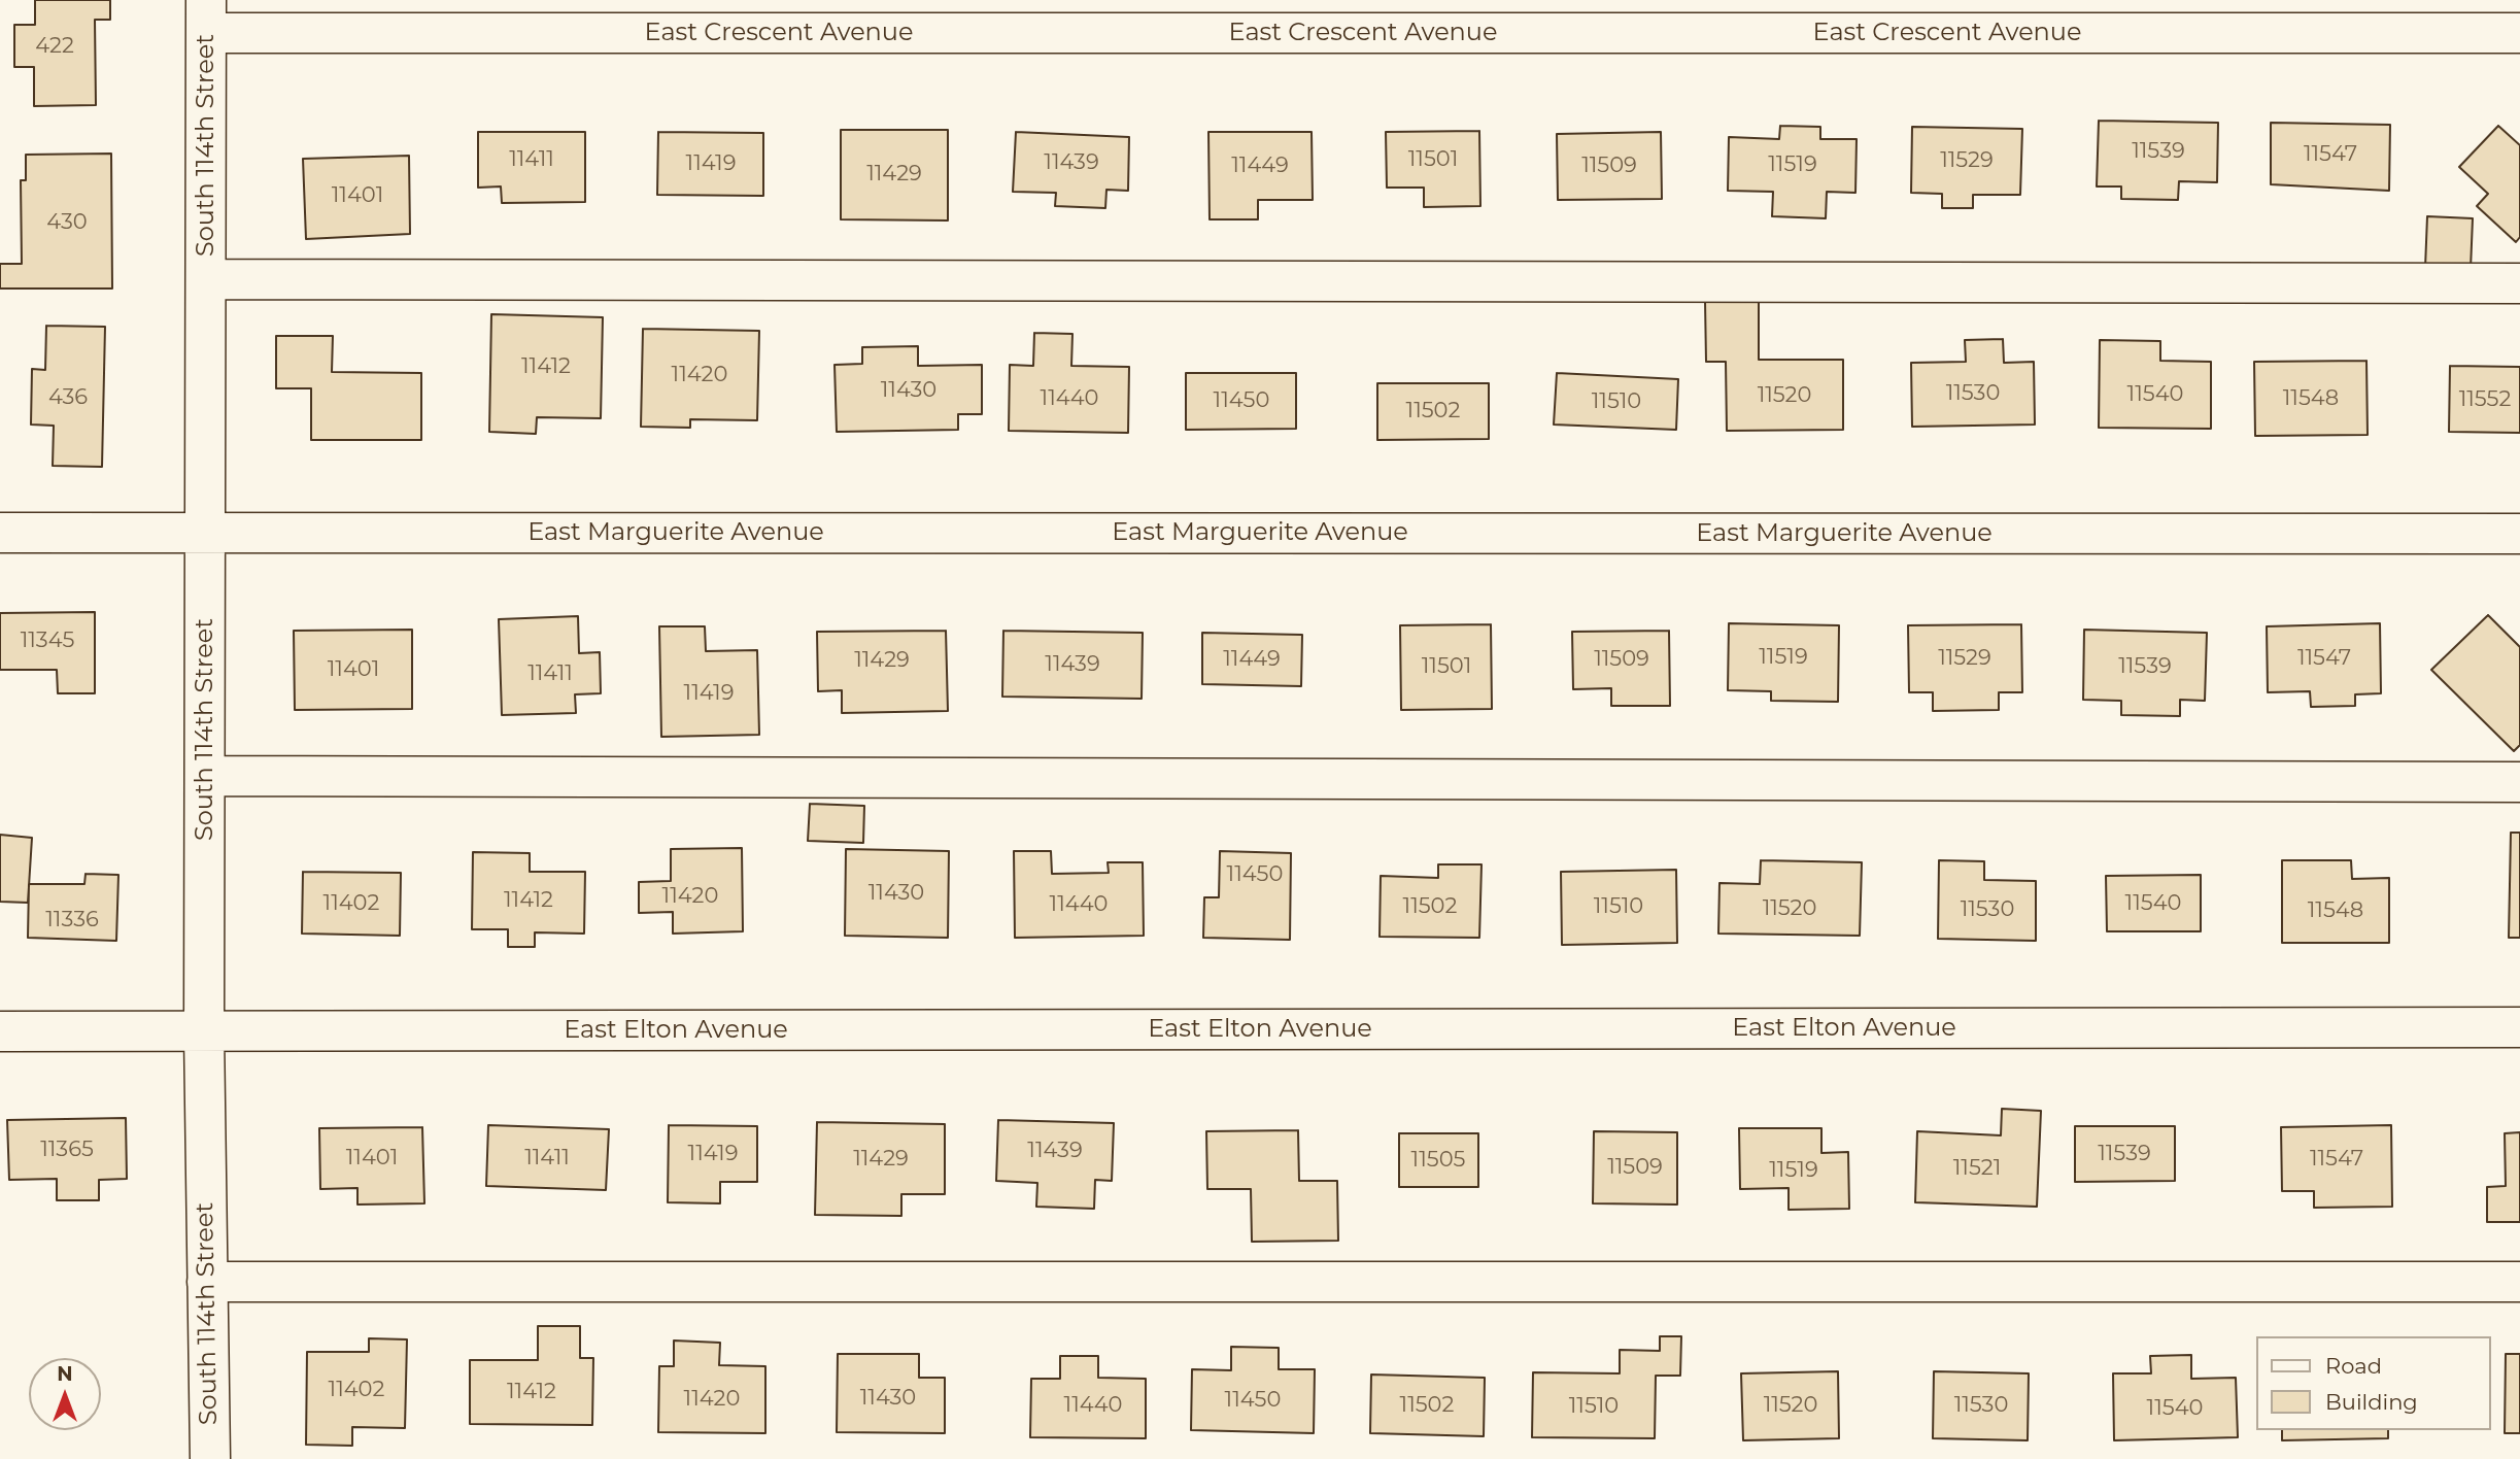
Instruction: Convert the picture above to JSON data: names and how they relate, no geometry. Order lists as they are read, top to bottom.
{
  "streets": {
    "street": [
      "East Crescent Avenue",
      "South 114th Street",
      "East Marguerite Avenue",
      "East Elton Avenue"
    ]
  },
  "crossings": [
    ["East Crescent Avenue", "South 114th Street"],
    ["South 114th Street", "East Marguerite Avenue"],
    ["South 114th Street", "East Elton Avenue"]
  ],
  "house_numbers": [
    "422",
    "11539",
    "11547",
    "11411",
    "11501",
    "11529",
    "11439",
    "11419",
    "11519",
    "11449",
    "11509",
    "11429",
    "11401",
    "430",
    "11412",
    "11420",
    "11430",
    "11530",
    "11540",
    "11520",
    "436",
    "11440",
    "11548",
    "11552",
    "11450",
    "11510",
    "11502",
    "11345",
    "11519",
    "11529",
    "11547",
    "11449",
    "11509",
    "11429",
    "11439",
    "11501",
    "11539",
    "11401",
    "11411",
    "11419",
    "11450",
    "11430",
    "11420",
    "11412",
    "11402",
    "11540",
    "11440",
    "11502",
    "11510",
    "11520",
    "11530",
    "11548",
    "11336",
    "11365",
    "11439",
    "11419",
    "11539",
    "11401",
    "11411",
    "11429",
    "11547",
    "11505",
    "11509",
    "11521",
    "11519",
    "11402",
    "11412",
    "11430",
    "11420",
    "11450",
    "11440",
    "11502",
    "11520",
    "11530",
    "11510",
    "11540"
  ],
  "legend": ["Road", "Building"],
  "north": "top"
}
